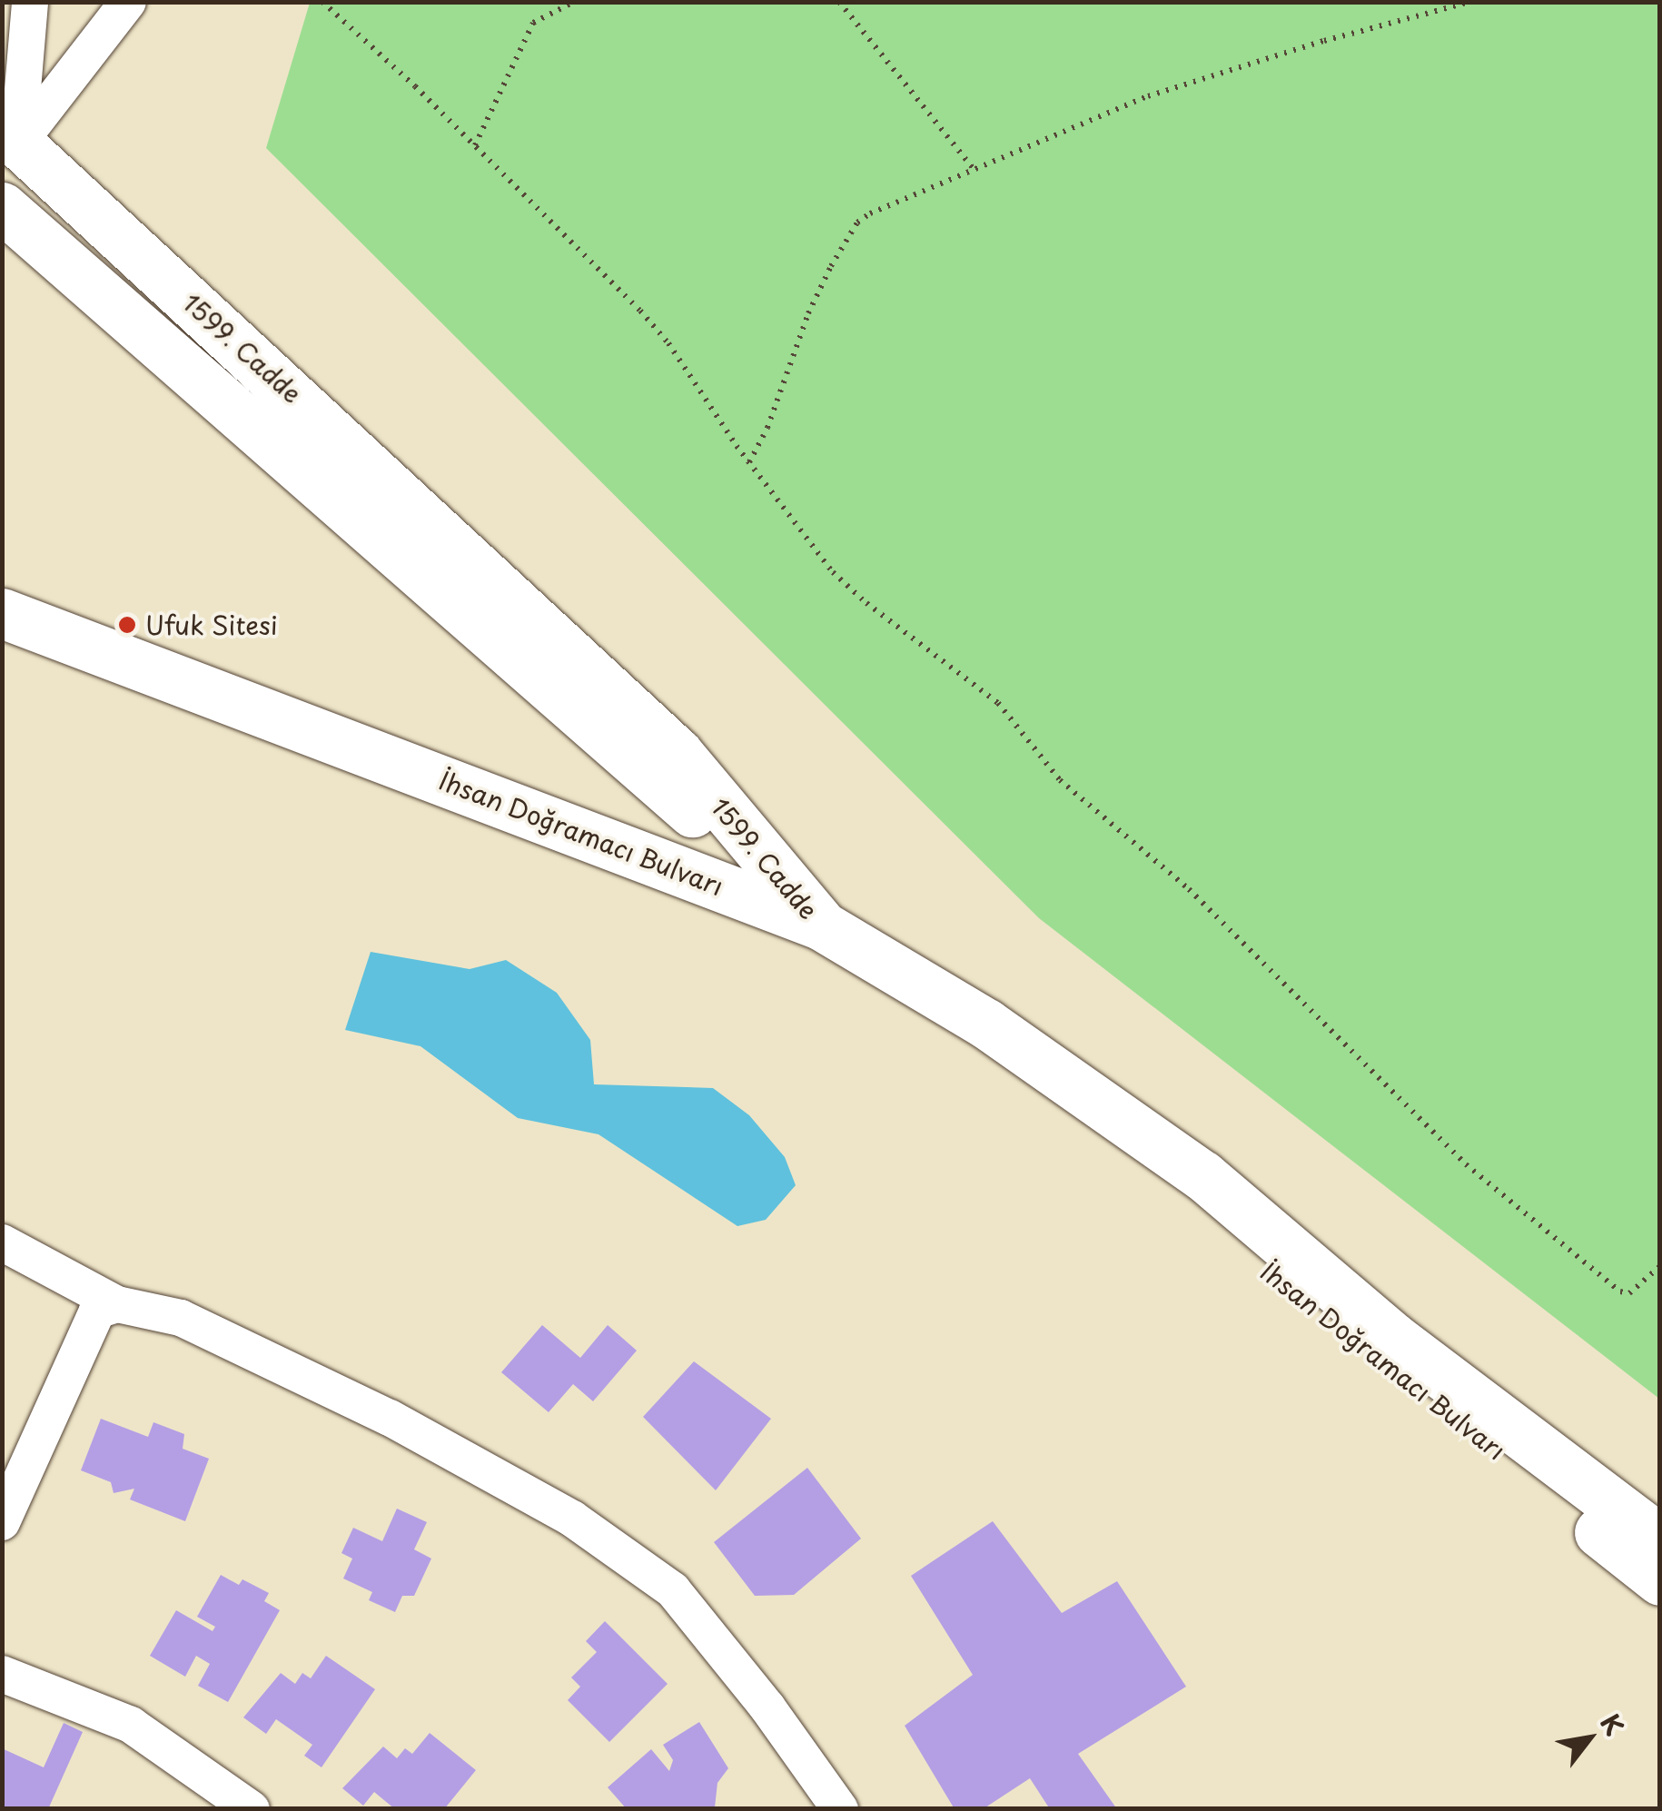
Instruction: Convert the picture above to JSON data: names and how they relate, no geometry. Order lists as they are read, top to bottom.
{
  "streets": {
    "street": ["1599. Cadde", "İhsan Doğramacı Bulvarı"]
  },
  "crossings": [
    ["1599. Cadde", "İhsan Doğramacı Bulvarı"]
  ],
  "places": ["Ufuk Sitesi"],
  "north": "top right"
}
